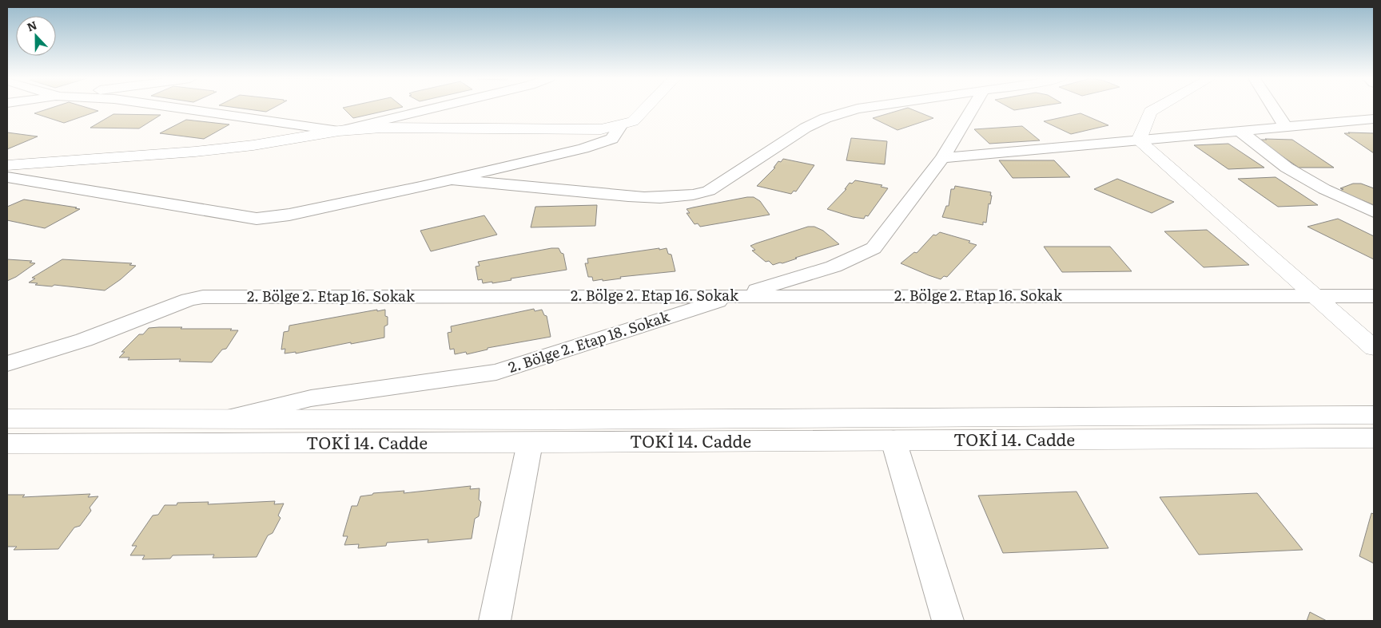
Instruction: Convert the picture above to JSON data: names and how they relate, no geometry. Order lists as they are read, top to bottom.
{
  "streets": {
    "main road": ["TOKİ 14. Cadde"],
    "street": ["2. Bölge 2. Etap 16. Sokak", "2. Bölge 2. Etap 18. Sokak"]
  },
  "crossings": [
    ["2. Bölge 2. Etap 16. Sokak", "2. Bölge 2. Etap 18. Sokak"],
    ["2. Bölge 2. Etap 18. Sokak", "TOKİ 14. Cadde"]
  ],
  "north": "top"
}
